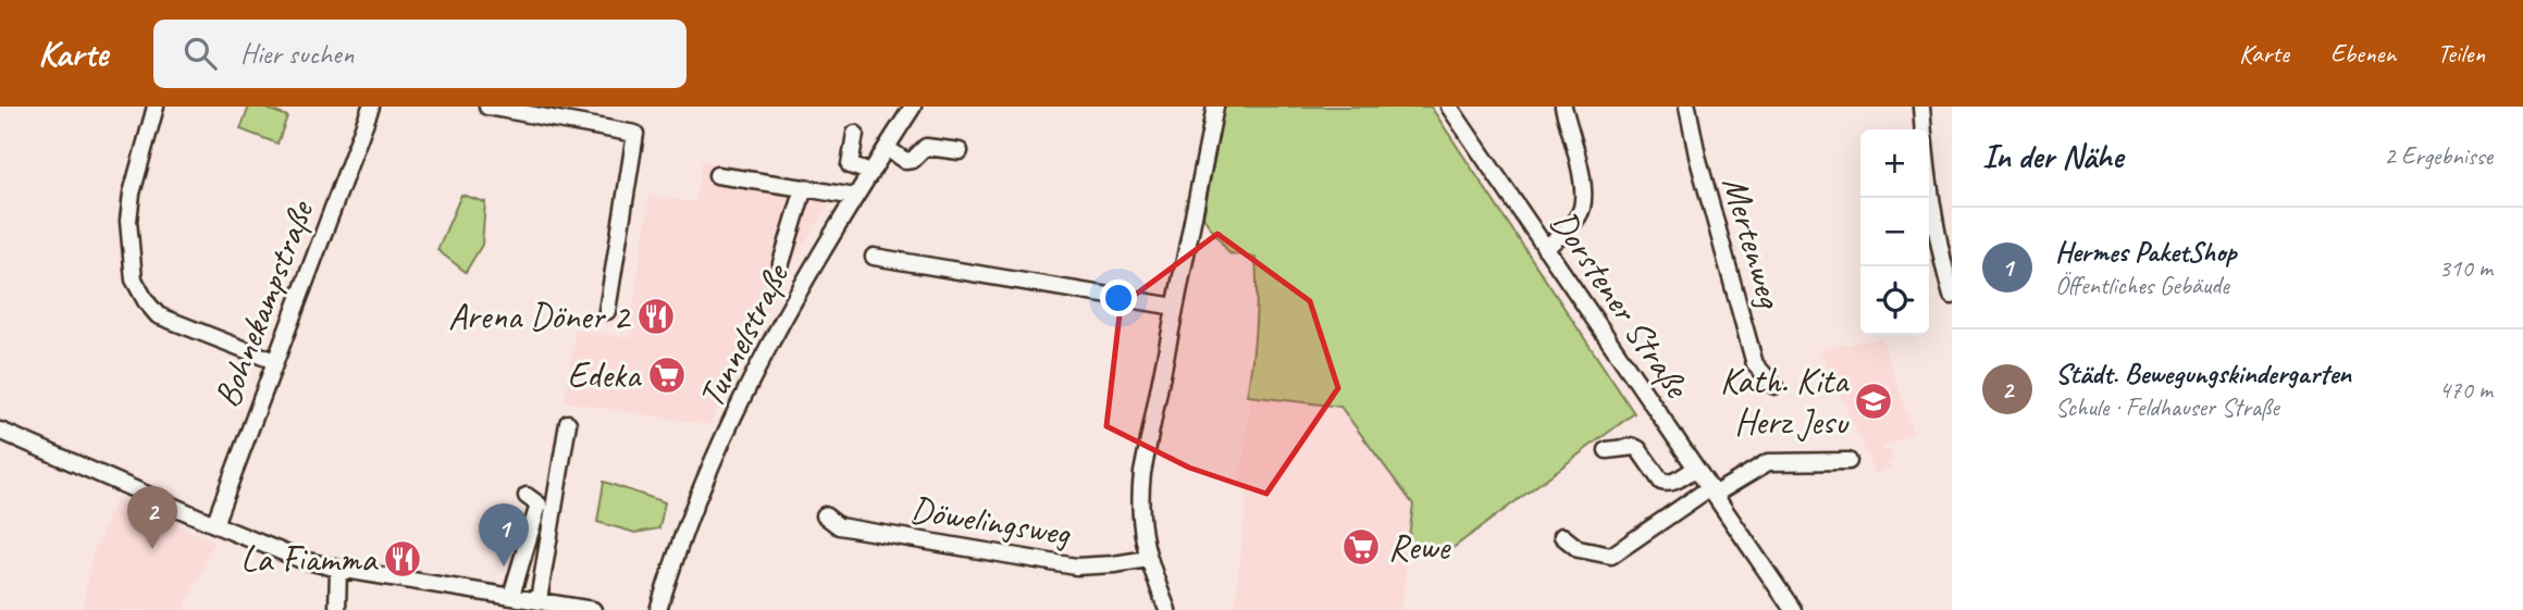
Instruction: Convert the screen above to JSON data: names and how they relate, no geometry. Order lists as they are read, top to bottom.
{
  "streets": {
    "street": [
      "Mertenweg",
      "Dorstener Straße",
      "Bohnekampstraße",
      "Tunnelstraße",
      "Döwelingsweg"
    ]
  },
  "places": {
    "restaurant": ["Arena Döner 2", "La Fiamma"],
    "supermarket": ["Edeka", "Rewe"],
    "school or university": ["Kath. Kita Herz Jesu"]
  },
  "page": {
    "header": "Karte",
    "search": "Hier suchen",
    "nav": ["Karte", "Ebenen", "Teilen"],
    "heading": ["In der Nähe", "2 Ergebnisse"],
    "map_buttons": ["+", "−"],
    "list": [
      {
        "mark": "1",
        "name": "Hermes PaketShop",
        "note": "Öffentliches Gebäude",
        "value": "310 m"
      },
      {
        "mark": "2",
        "name": "Städt. Bewegungskindergarten",
        "note": "Schule · Feldhauser Straße",
        "value": "470 m"
      }
    ],
    "pins": ["2", "1"]
  }
}
